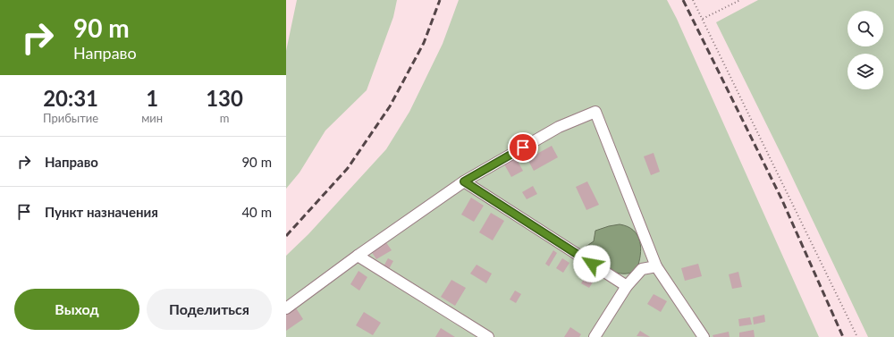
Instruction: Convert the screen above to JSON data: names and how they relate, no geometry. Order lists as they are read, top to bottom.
{
  "page": {
    "turn": ["90 m", "Направо"],
    "eta": [
      "20:31",
      "Прибытие",
      "1",
      "мин",
      "130",
      "m"
    ],
    "list": [
      {
        "name": "Направо",
        "value": "90 m"
      },
      {
        "name": "Пункт назначения",
        "value": "40 m"
      }
    ],
    "buttons": ["Выход", "Поделиться"]
  }
}
